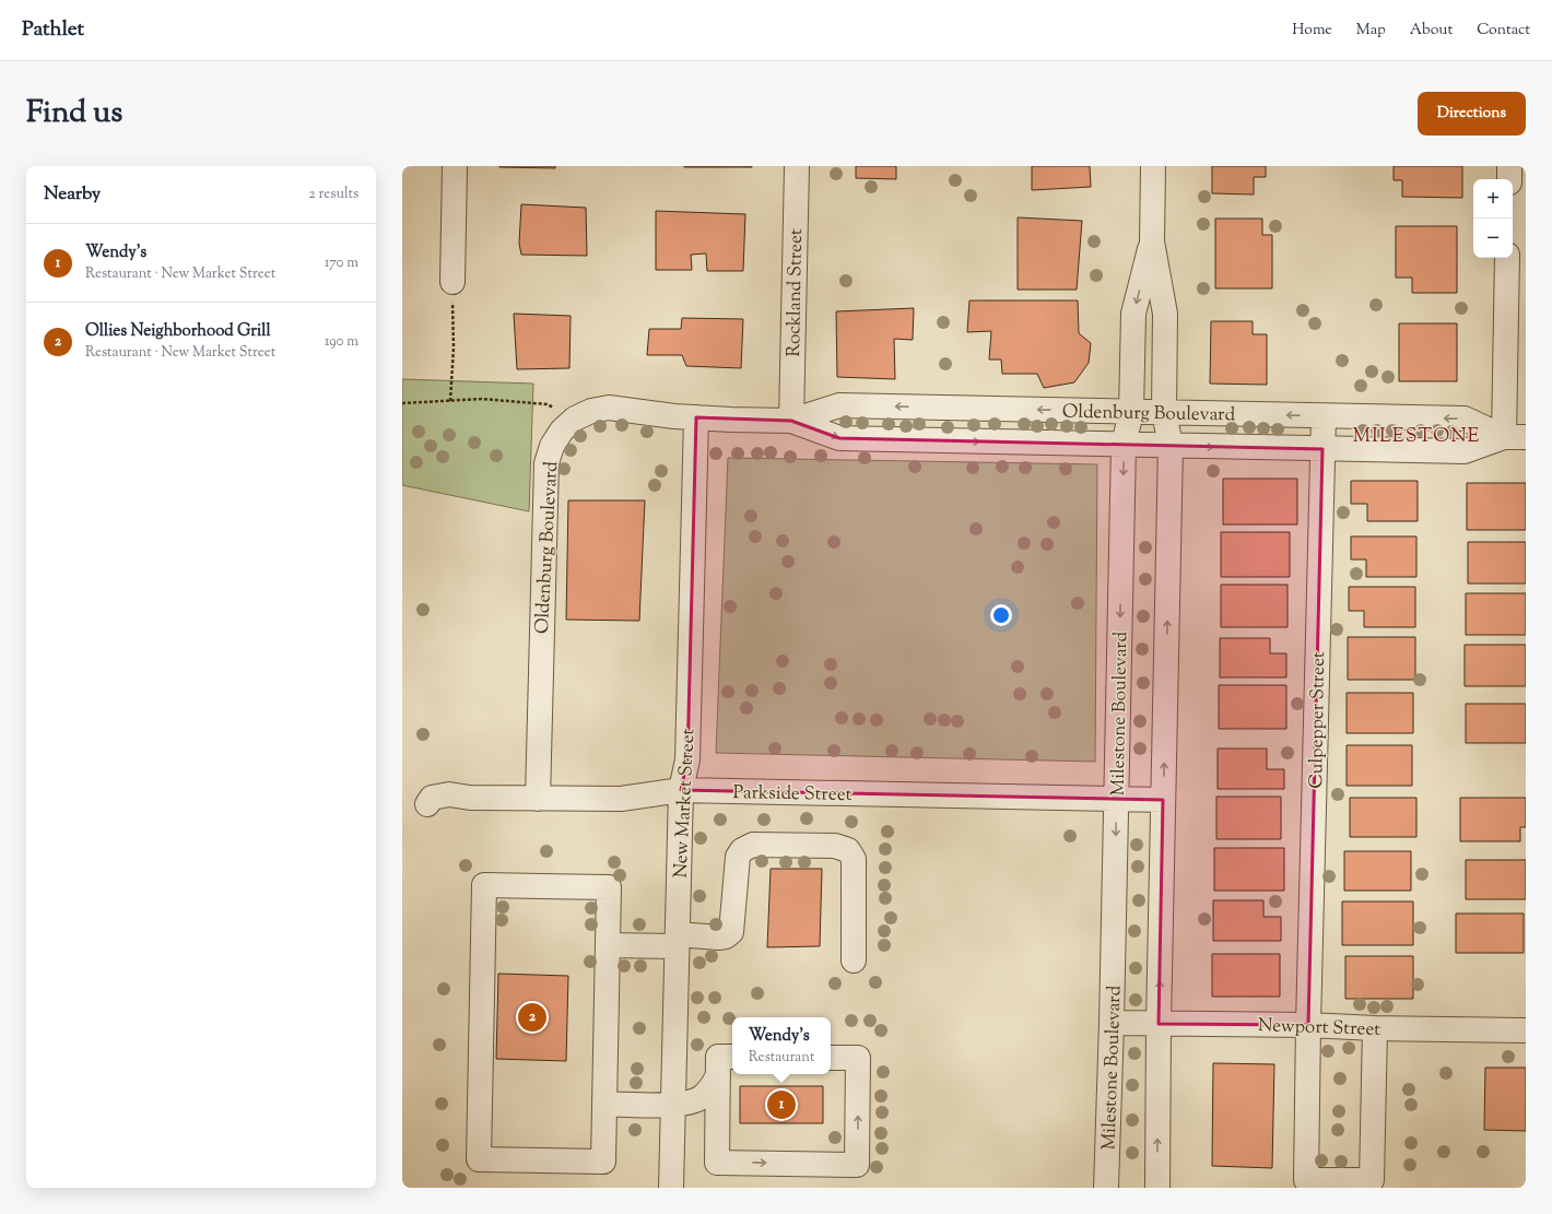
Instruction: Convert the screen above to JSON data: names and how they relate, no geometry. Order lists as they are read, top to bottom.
{
  "streets": {
    "street": [
      "Rockland Street",
      "Oldenburg Boulevard",
      "Milestone Boulevard",
      "Culpepper Street",
      "Parkside Street",
      "New Market Street",
      "Newport Street"
    ]
  },
  "crossings": [
    ["Rockland Street", "Oldenburg Boulevard"],
    ["Oldenburg Boulevard", "Milestone Boulevard"],
    ["Oldenburg Boulevard", "Culpepper Street"],
    ["Oldenburg Boulevard", "Parkside Street"],
    ["Oldenburg Boulevard", "New Market Street"],
    ["Milestone Boulevard", "Parkside Street"],
    ["Milestone Boulevard", "Newport Street"],
    ["Culpepper Street", "Newport Street"],
    ["Parkside Street", "New Market Street"]
  ],
  "districts": ["MILESTONE"],
  "page": {
    "header": "Pathlet",
    "nav": [
      "Home",
      "Map",
      "About",
      "Contact"
    ],
    "title": "Find us",
    "buttons": "Directions",
    "heading": ["Nearby", "2 results"],
    "map_buttons": ["+", "−"],
    "list": [
      {
        "mark": "1",
        "name": "Wendy's",
        "note": "Restaurant · New Market Street",
        "value": "170 m"
      },
      {
        "mark": "2",
        "name": "Ollies Neighborhood Grill",
        "note": "Restaurant · New Market Street",
        "value": "190 m"
      }
    ],
    "pins": ["2", "1"],
    "popup": ["Wendy's", "Restaurant"]
  }
}
